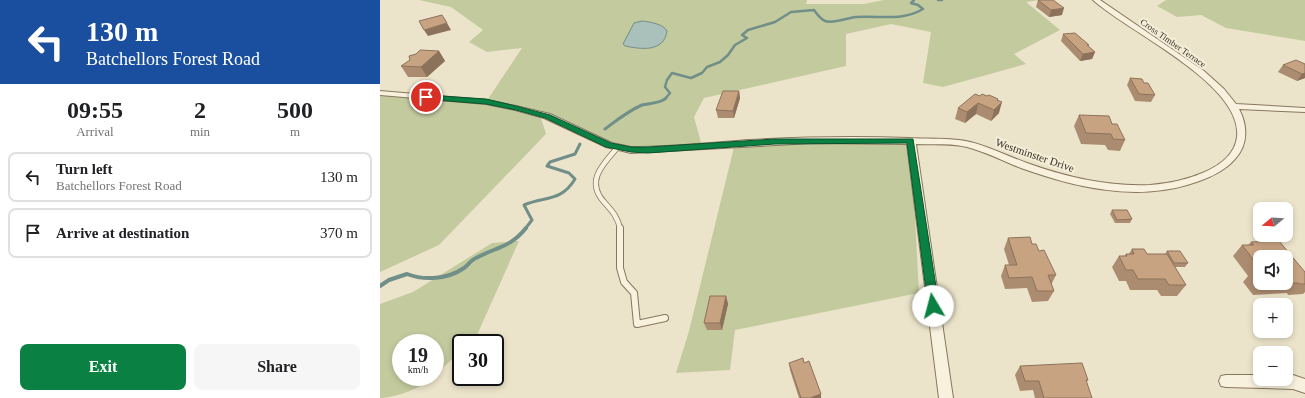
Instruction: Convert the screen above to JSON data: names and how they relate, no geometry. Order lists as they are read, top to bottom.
{
  "streets": {
    "street": ["Cross Timber Terrace", "Westminster Drive"]
  },
  "crossings": [
    ["Cross Timber Terrace", "Westminster Drive"]
  ],
  "north": "left",
  "page": {
    "turn": ["130 m", "Batchellors Forest Road"],
    "eta": [
      "09:55",
      "Arrival",
      "2",
      "min",
      "500",
      "m"
    ],
    "list": [
      {
        "name": "Turn left",
        "note": "Batchellors Forest Road",
        "value": "130 m"
      },
      {
        "name": "Arrive at destination",
        "value": "370 m"
      }
    ],
    "map_buttons": ["+", "−"],
    "speed": "19 km/h",
    "limit": "30",
    "buttons": ["Exit", "Share"]
  }
}
